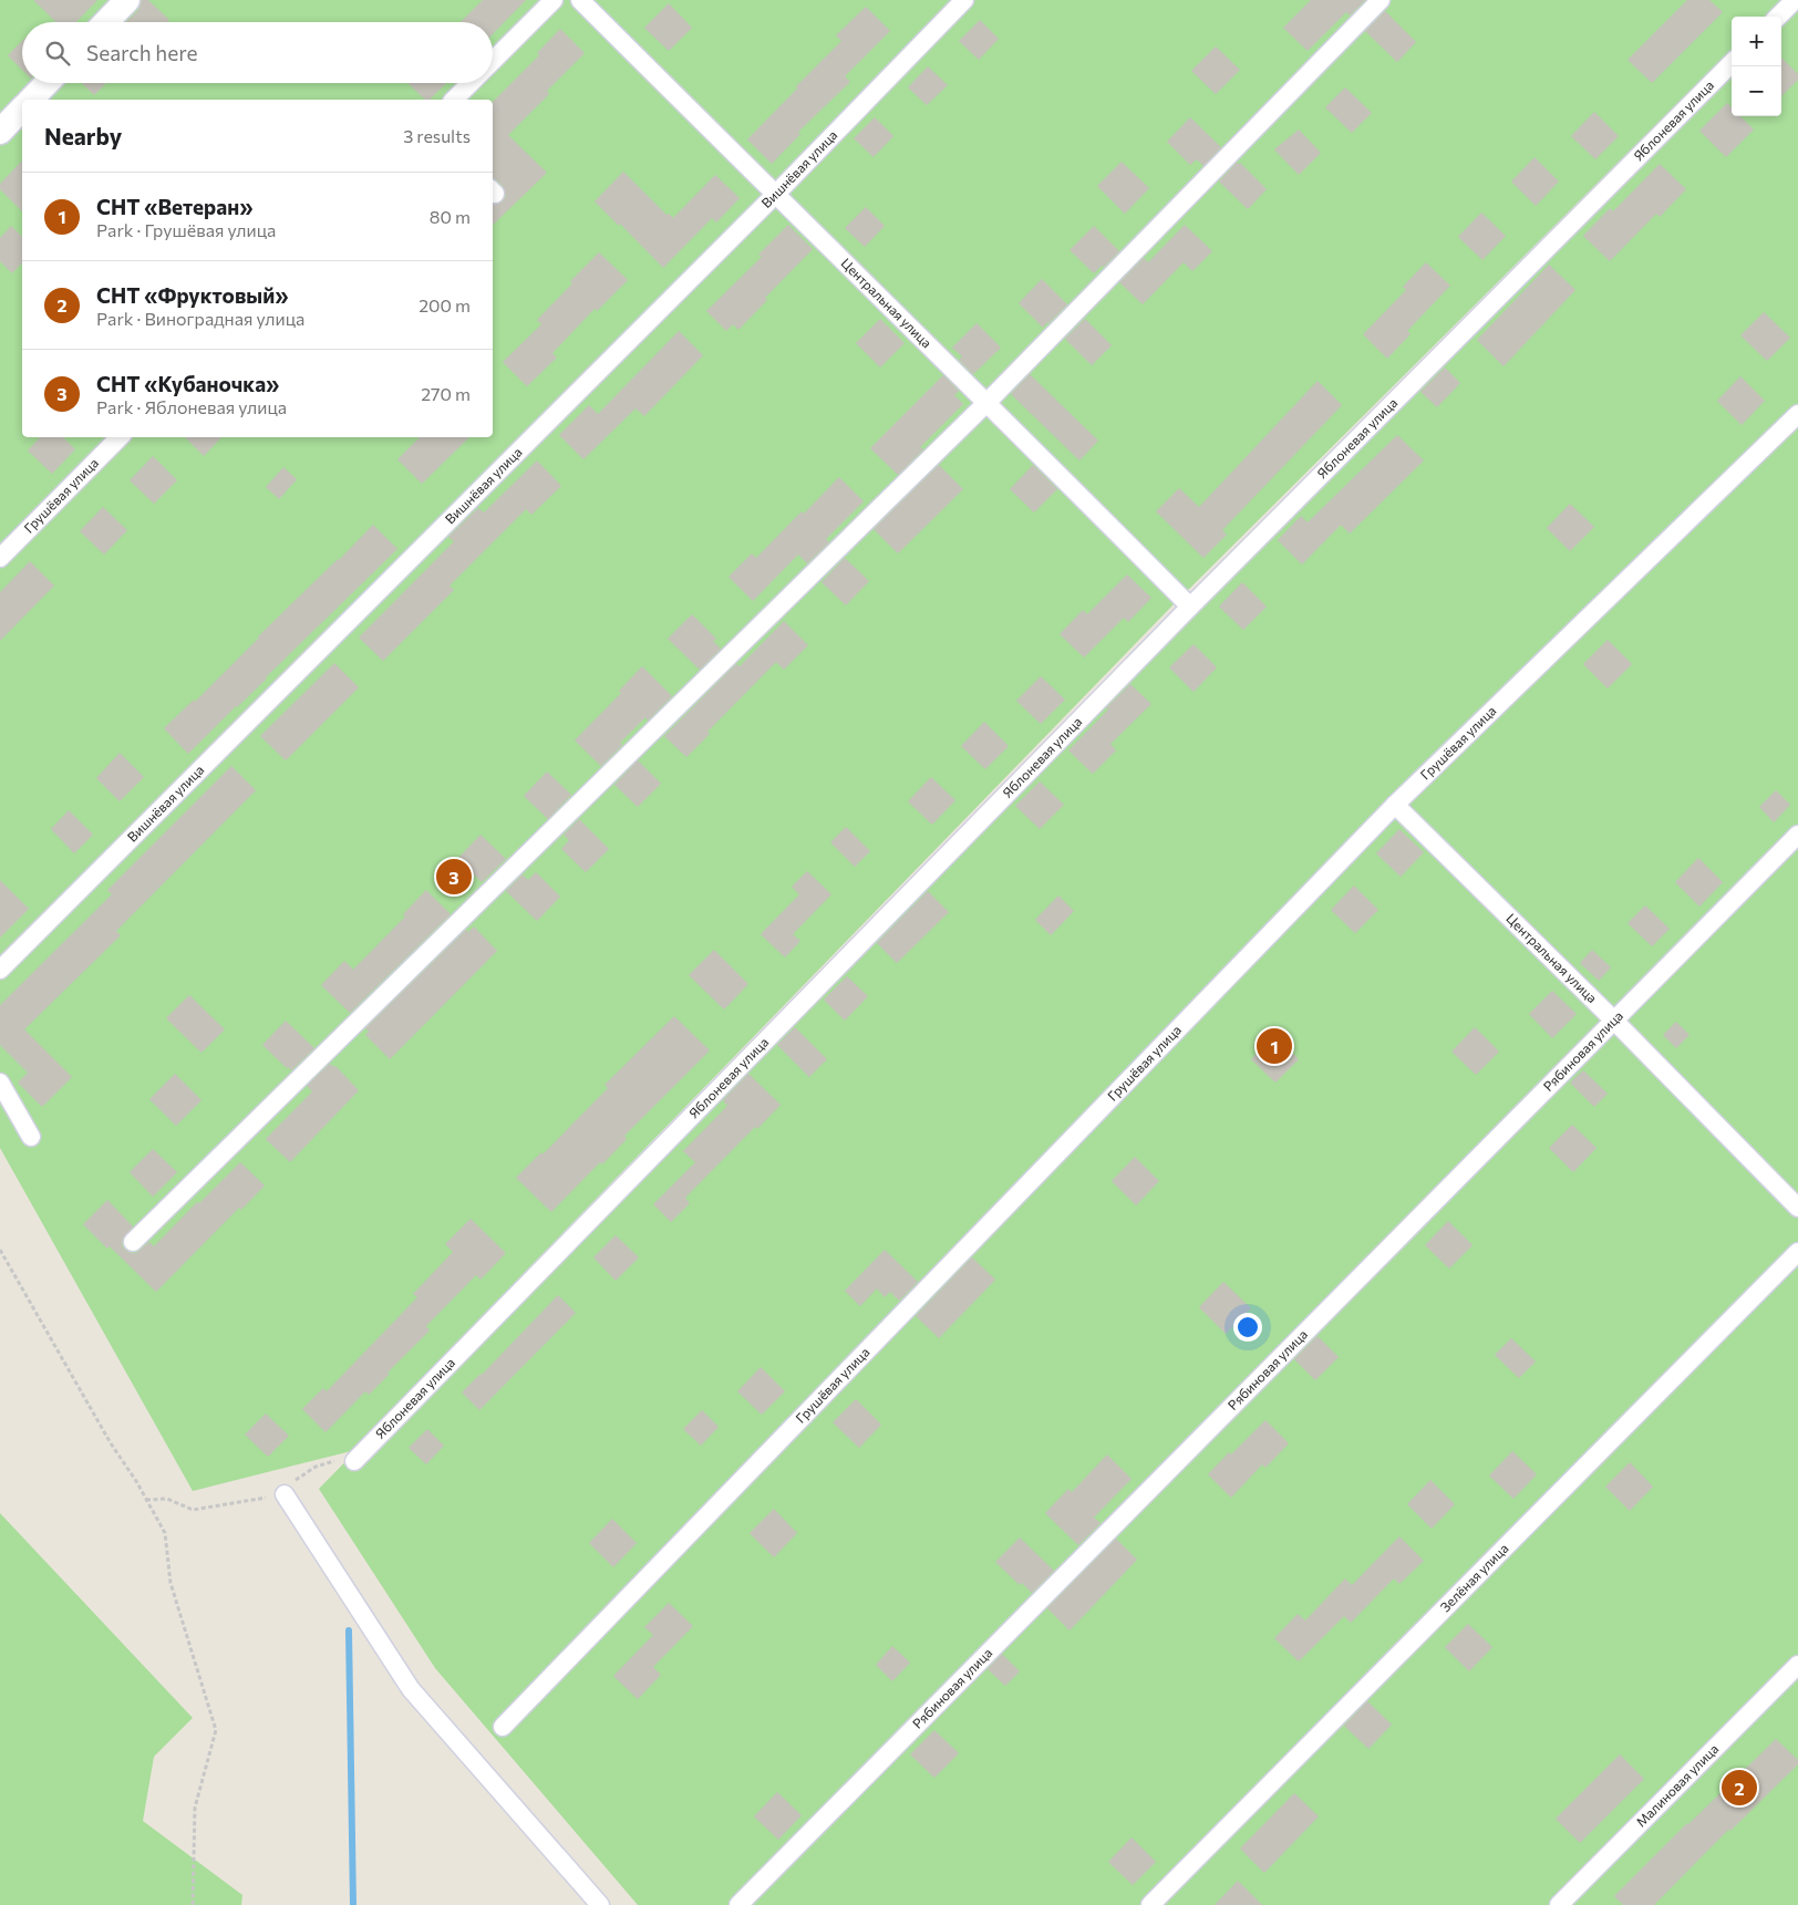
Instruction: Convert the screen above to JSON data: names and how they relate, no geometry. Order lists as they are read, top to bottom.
{
  "streets": {
    "street": [
      "Яблоневая улица",
      "Вишнёвая улица",
      "Центральная улица",
      "Грушёвая улица",
      "Рябиновая улица",
      "Зелёная улица",
      "Малиновая улица"
    ]
  },
  "crossings": [
    ["Яблоневая улица", "Центральная улица"],
    ["Вишнёвая улица", "Центральная улица"],
    ["Центральная улица", "Грушёвая улица"],
    ["Центральная улица", "Рябиновая улица"]
  ],
  "page": {
    "map_buttons": ["+", "−"],
    "search": "Search here",
    "heading": ["Nearby", "3 results"],
    "list": [
      {
        "mark": "1",
        "name": "СНТ «Ветеран»",
        "note": "Park · Грушёвая улица",
        "value": "80 m"
      },
      {
        "mark": "2",
        "name": "СНТ «Фруктовый»",
        "note": "Park · Виноградная улица",
        "value": "200 m"
      },
      {
        "mark": "3",
        "name": "СНТ «Кубаночка»",
        "note": "Park · Яблоневая улица",
        "value": "270 m"
      }
    ],
    "pins": ["3", "1", "2"]
  }
}
